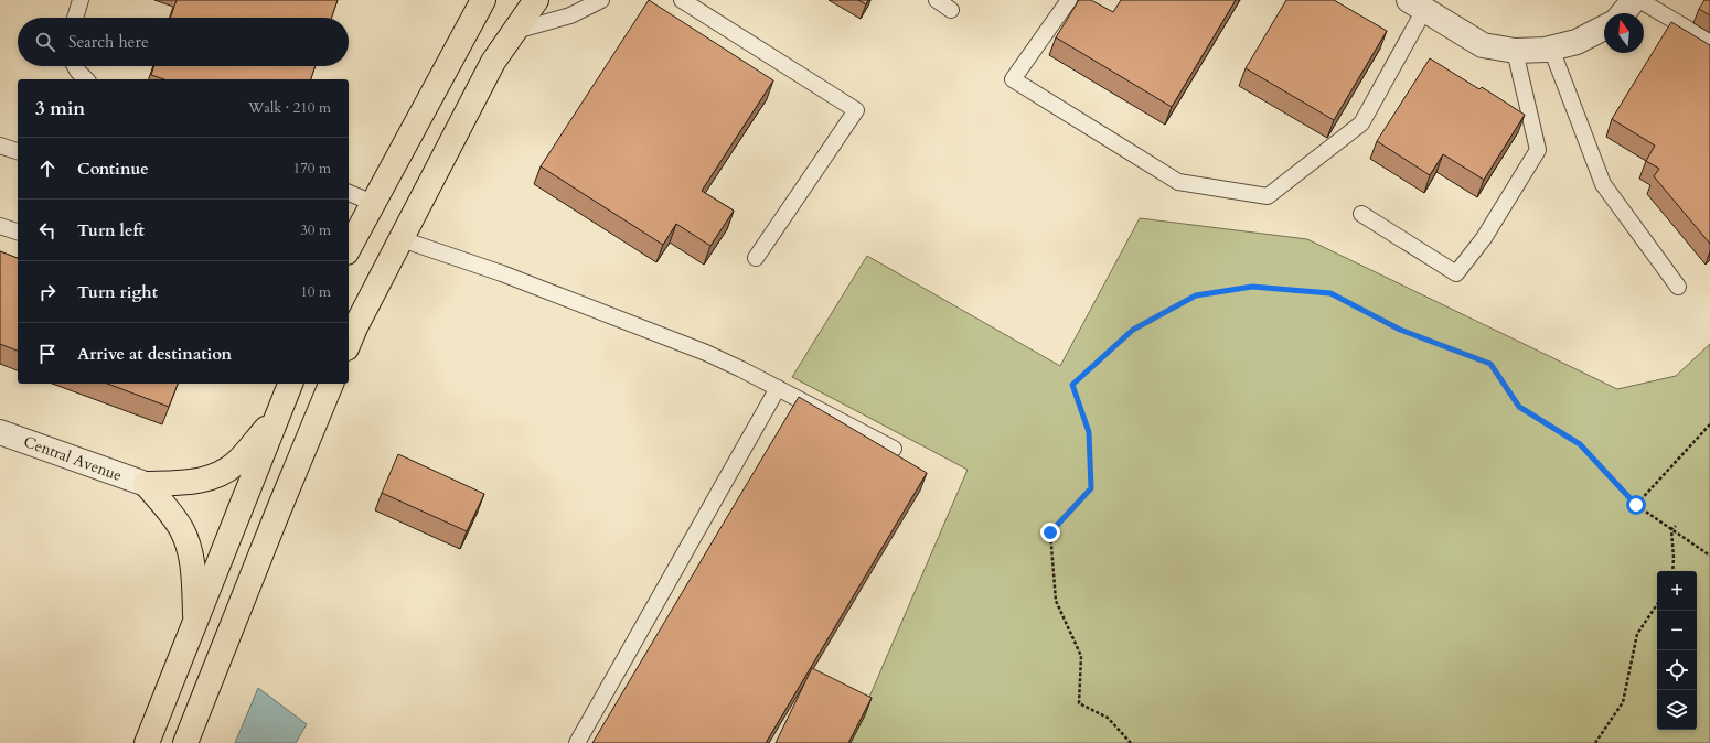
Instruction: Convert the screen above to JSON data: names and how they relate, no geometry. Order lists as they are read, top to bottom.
{
  "streets": {
    "street": ["Central Avenue"]
  },
  "north": "top",
  "page": {
    "search": "Search here",
    "heading": ["3 min", "Walk · 210 m"],
    "list": [
      ["Continue", "170 m"],
      ["Turn left", "30 m"],
      ["Turn right", "10 m"],
      "Arrive at destination"
    ],
    "map_buttons": ["+", "−"]
  }
}
